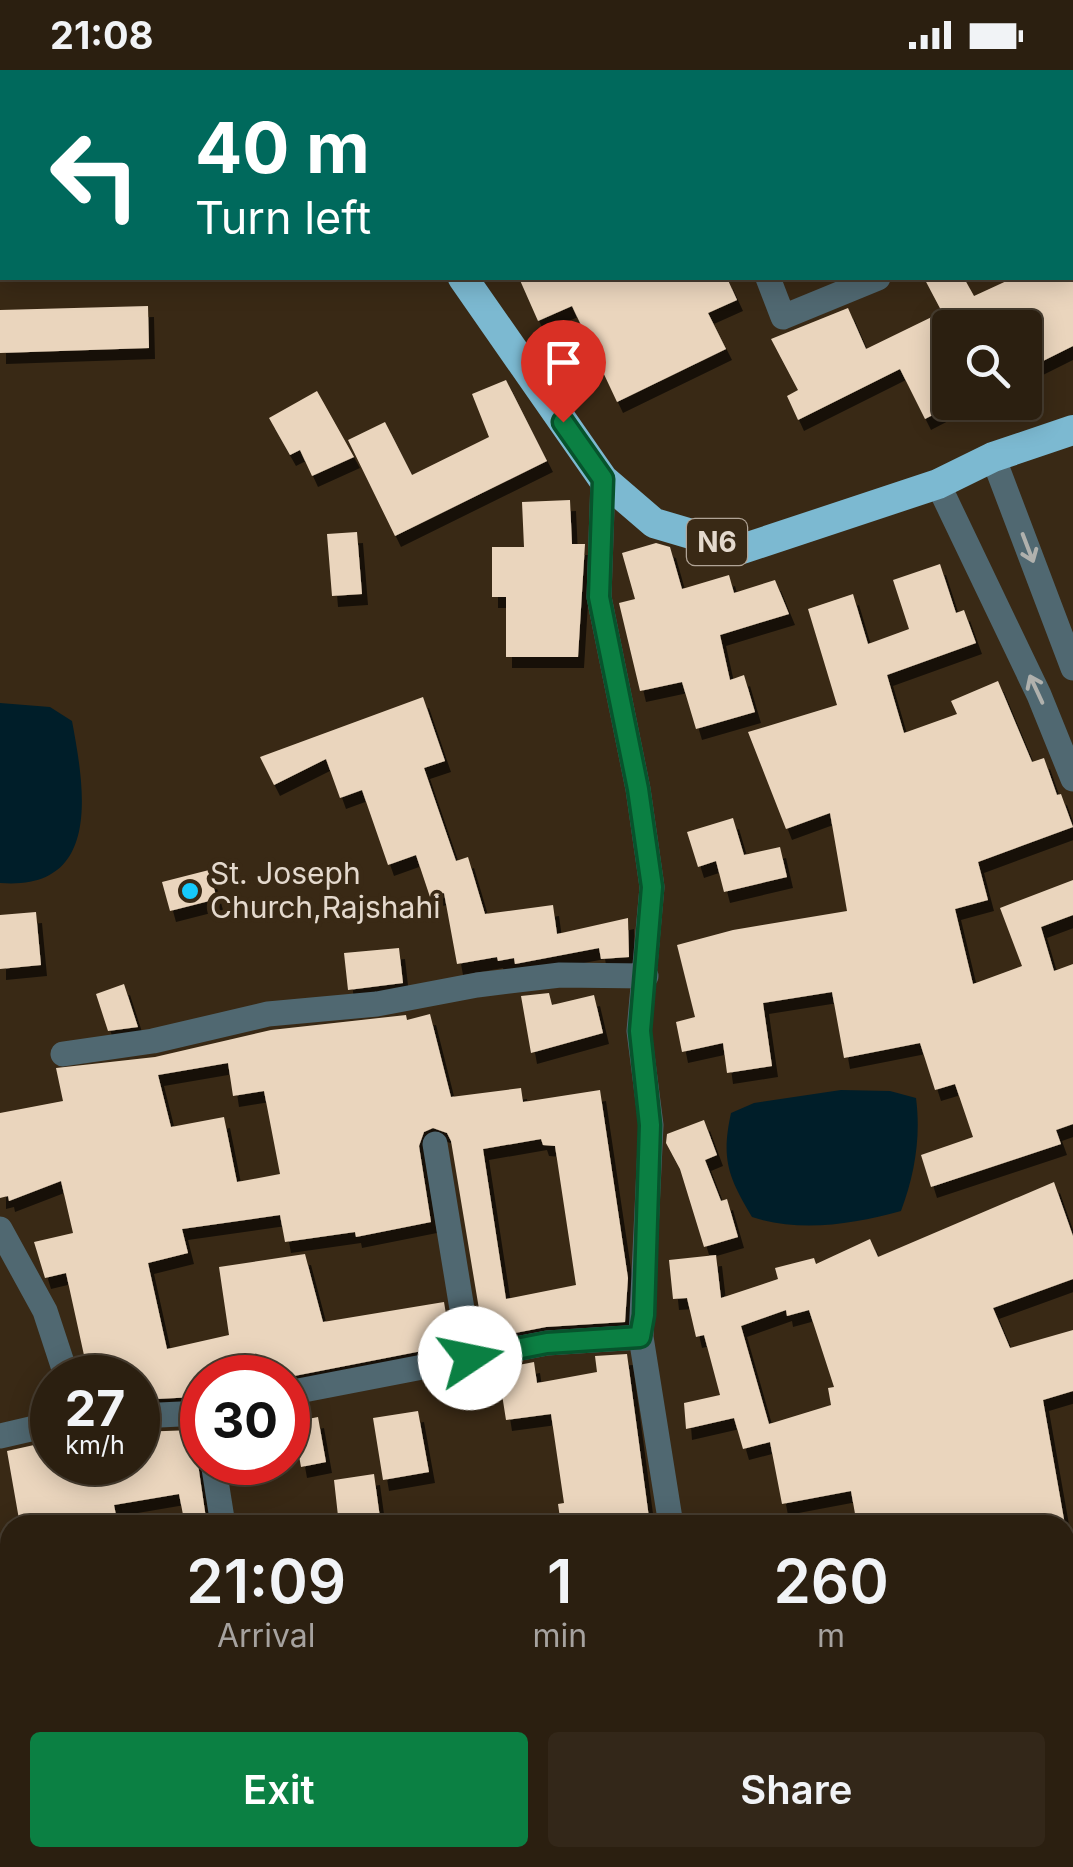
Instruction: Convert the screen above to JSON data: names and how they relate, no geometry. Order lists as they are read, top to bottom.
{
  "streets": {
    "highway": ["N6"]
  },
  "places": ["St. Joseph Church,Rajshahi"],
  "page": {
    "status": "21:08",
    "turn": ["40 m", "Turn left"],
    "speed": "27 km/h",
    "limit": "30",
    "eta": [
      "21:09",
      "Arrival",
      "1",
      "min",
      "260",
      "m"
    ],
    "buttons": ["Exit", "Share"]
  }
}
